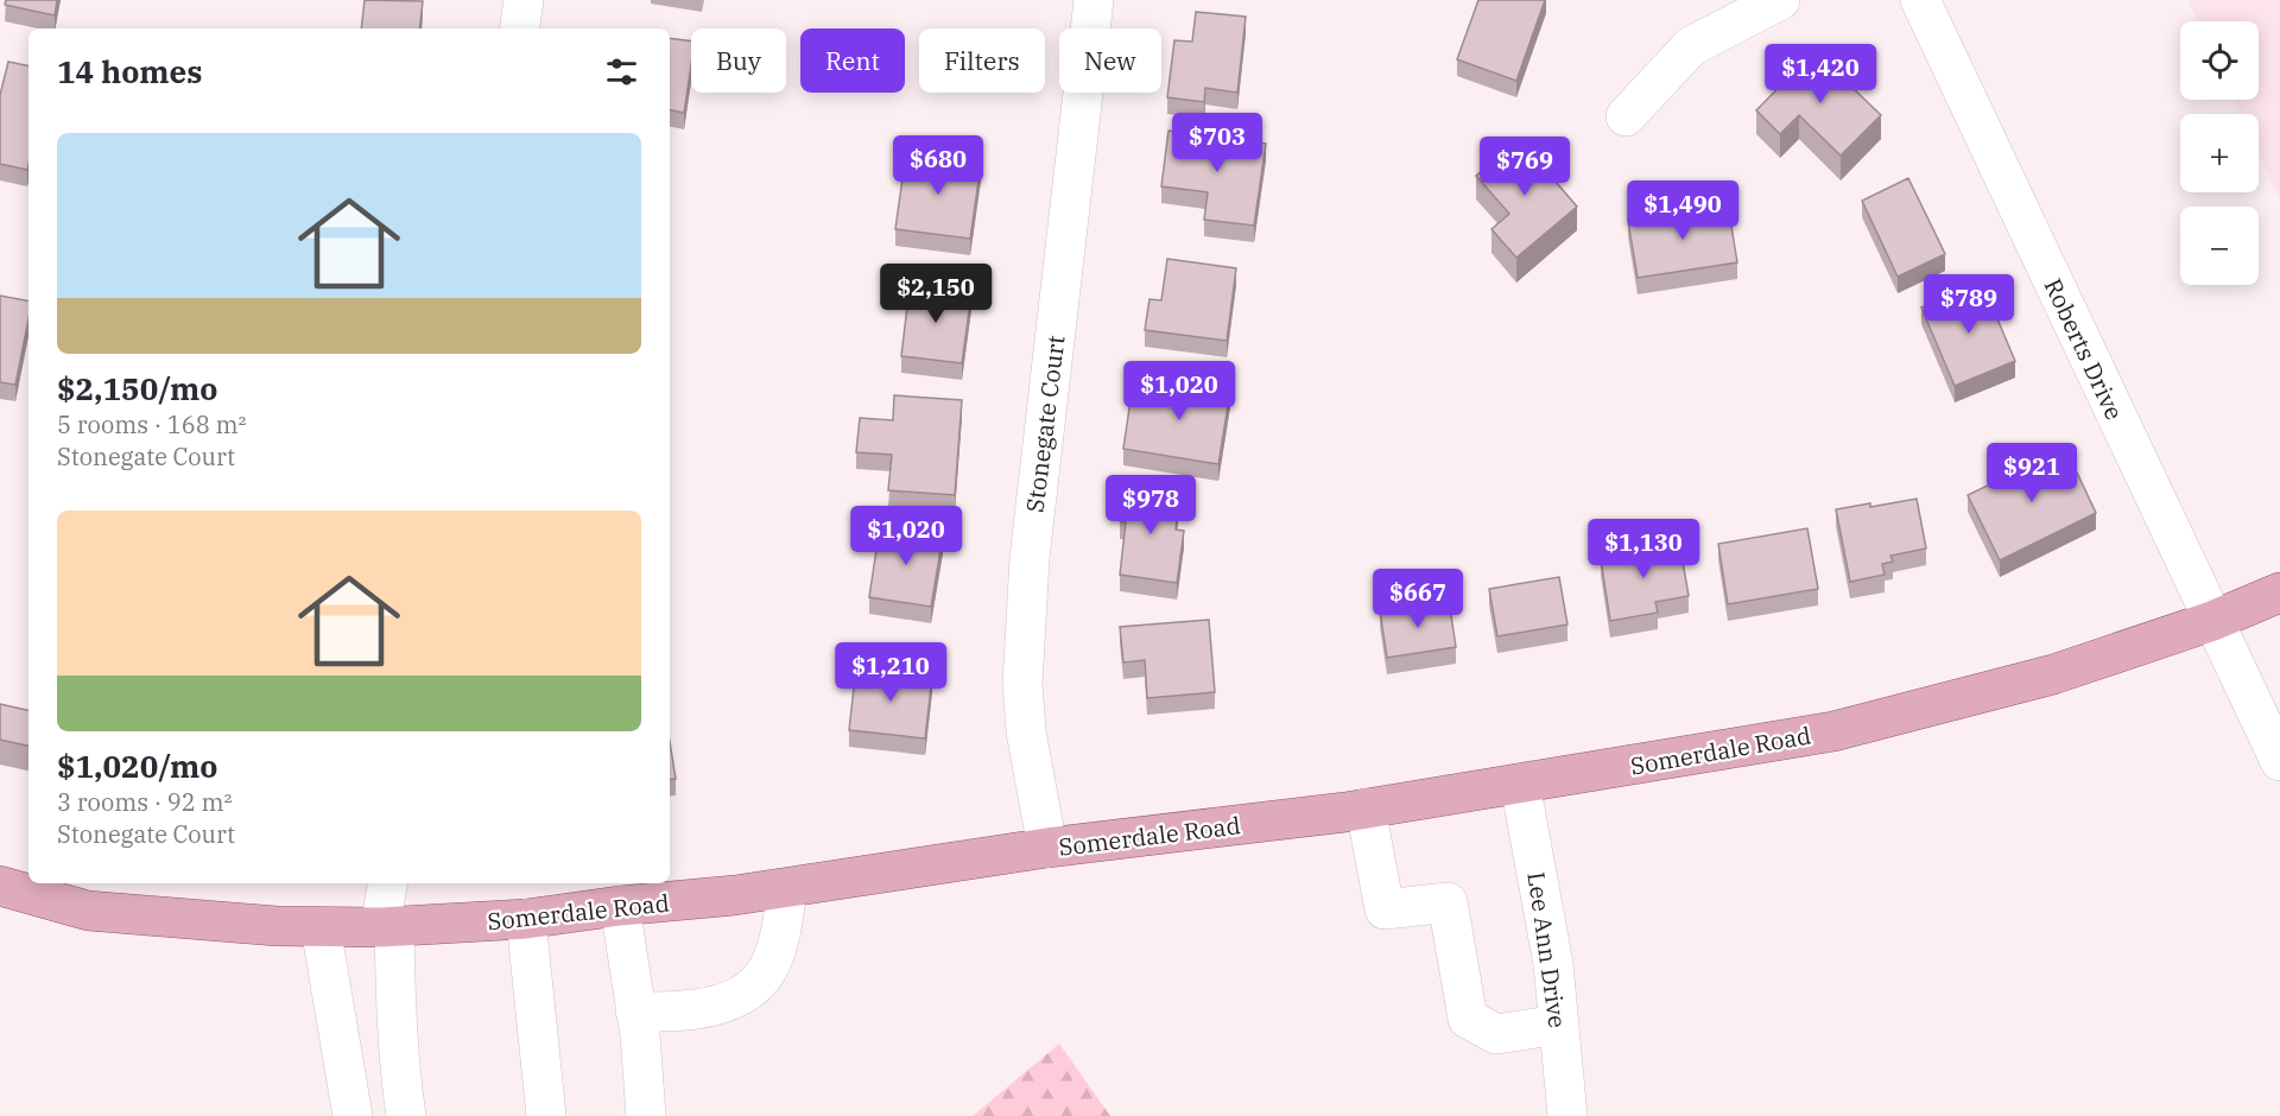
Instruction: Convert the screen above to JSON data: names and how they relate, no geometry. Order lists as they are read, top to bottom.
{
  "streets": {
    "main road": ["Somerdale Road"],
    "street": ["Roberts Drive", "Stonegate Court", "Lee Ann Drive"]
  },
  "crossings": [
    ["Roberts Drive", "Somerdale Road"],
    ["Stonegate Court", "Somerdale Road"],
    ["Somerdale Road", "Lee Ann Drive"]
  ],
  "page": {
    "map_buttons": ["+", "−"],
    "chip": [
      "Buy",
      "Rent",
      "Filters",
      "New"
    ],
    "heading": "14 homes",
    "price": [
      "$1,420",
      "$703",
      "$680",
      "$769",
      "$1,490",
      "$2,150",
      "$789",
      "$1,020",
      "$921",
      "$978",
      "$1,020",
      "$1,130",
      "$667",
      "$1,210"
    ],
    "list": [
      {
        "name": "$2,150/mo",
        "note": "5 rooms · 168 m² · Stonegate Court"
      },
      {
        "name": "$1,020/mo",
        "note": "3 rooms · 92 m² · Stonegate Court"
      }
    ]
  }
}
